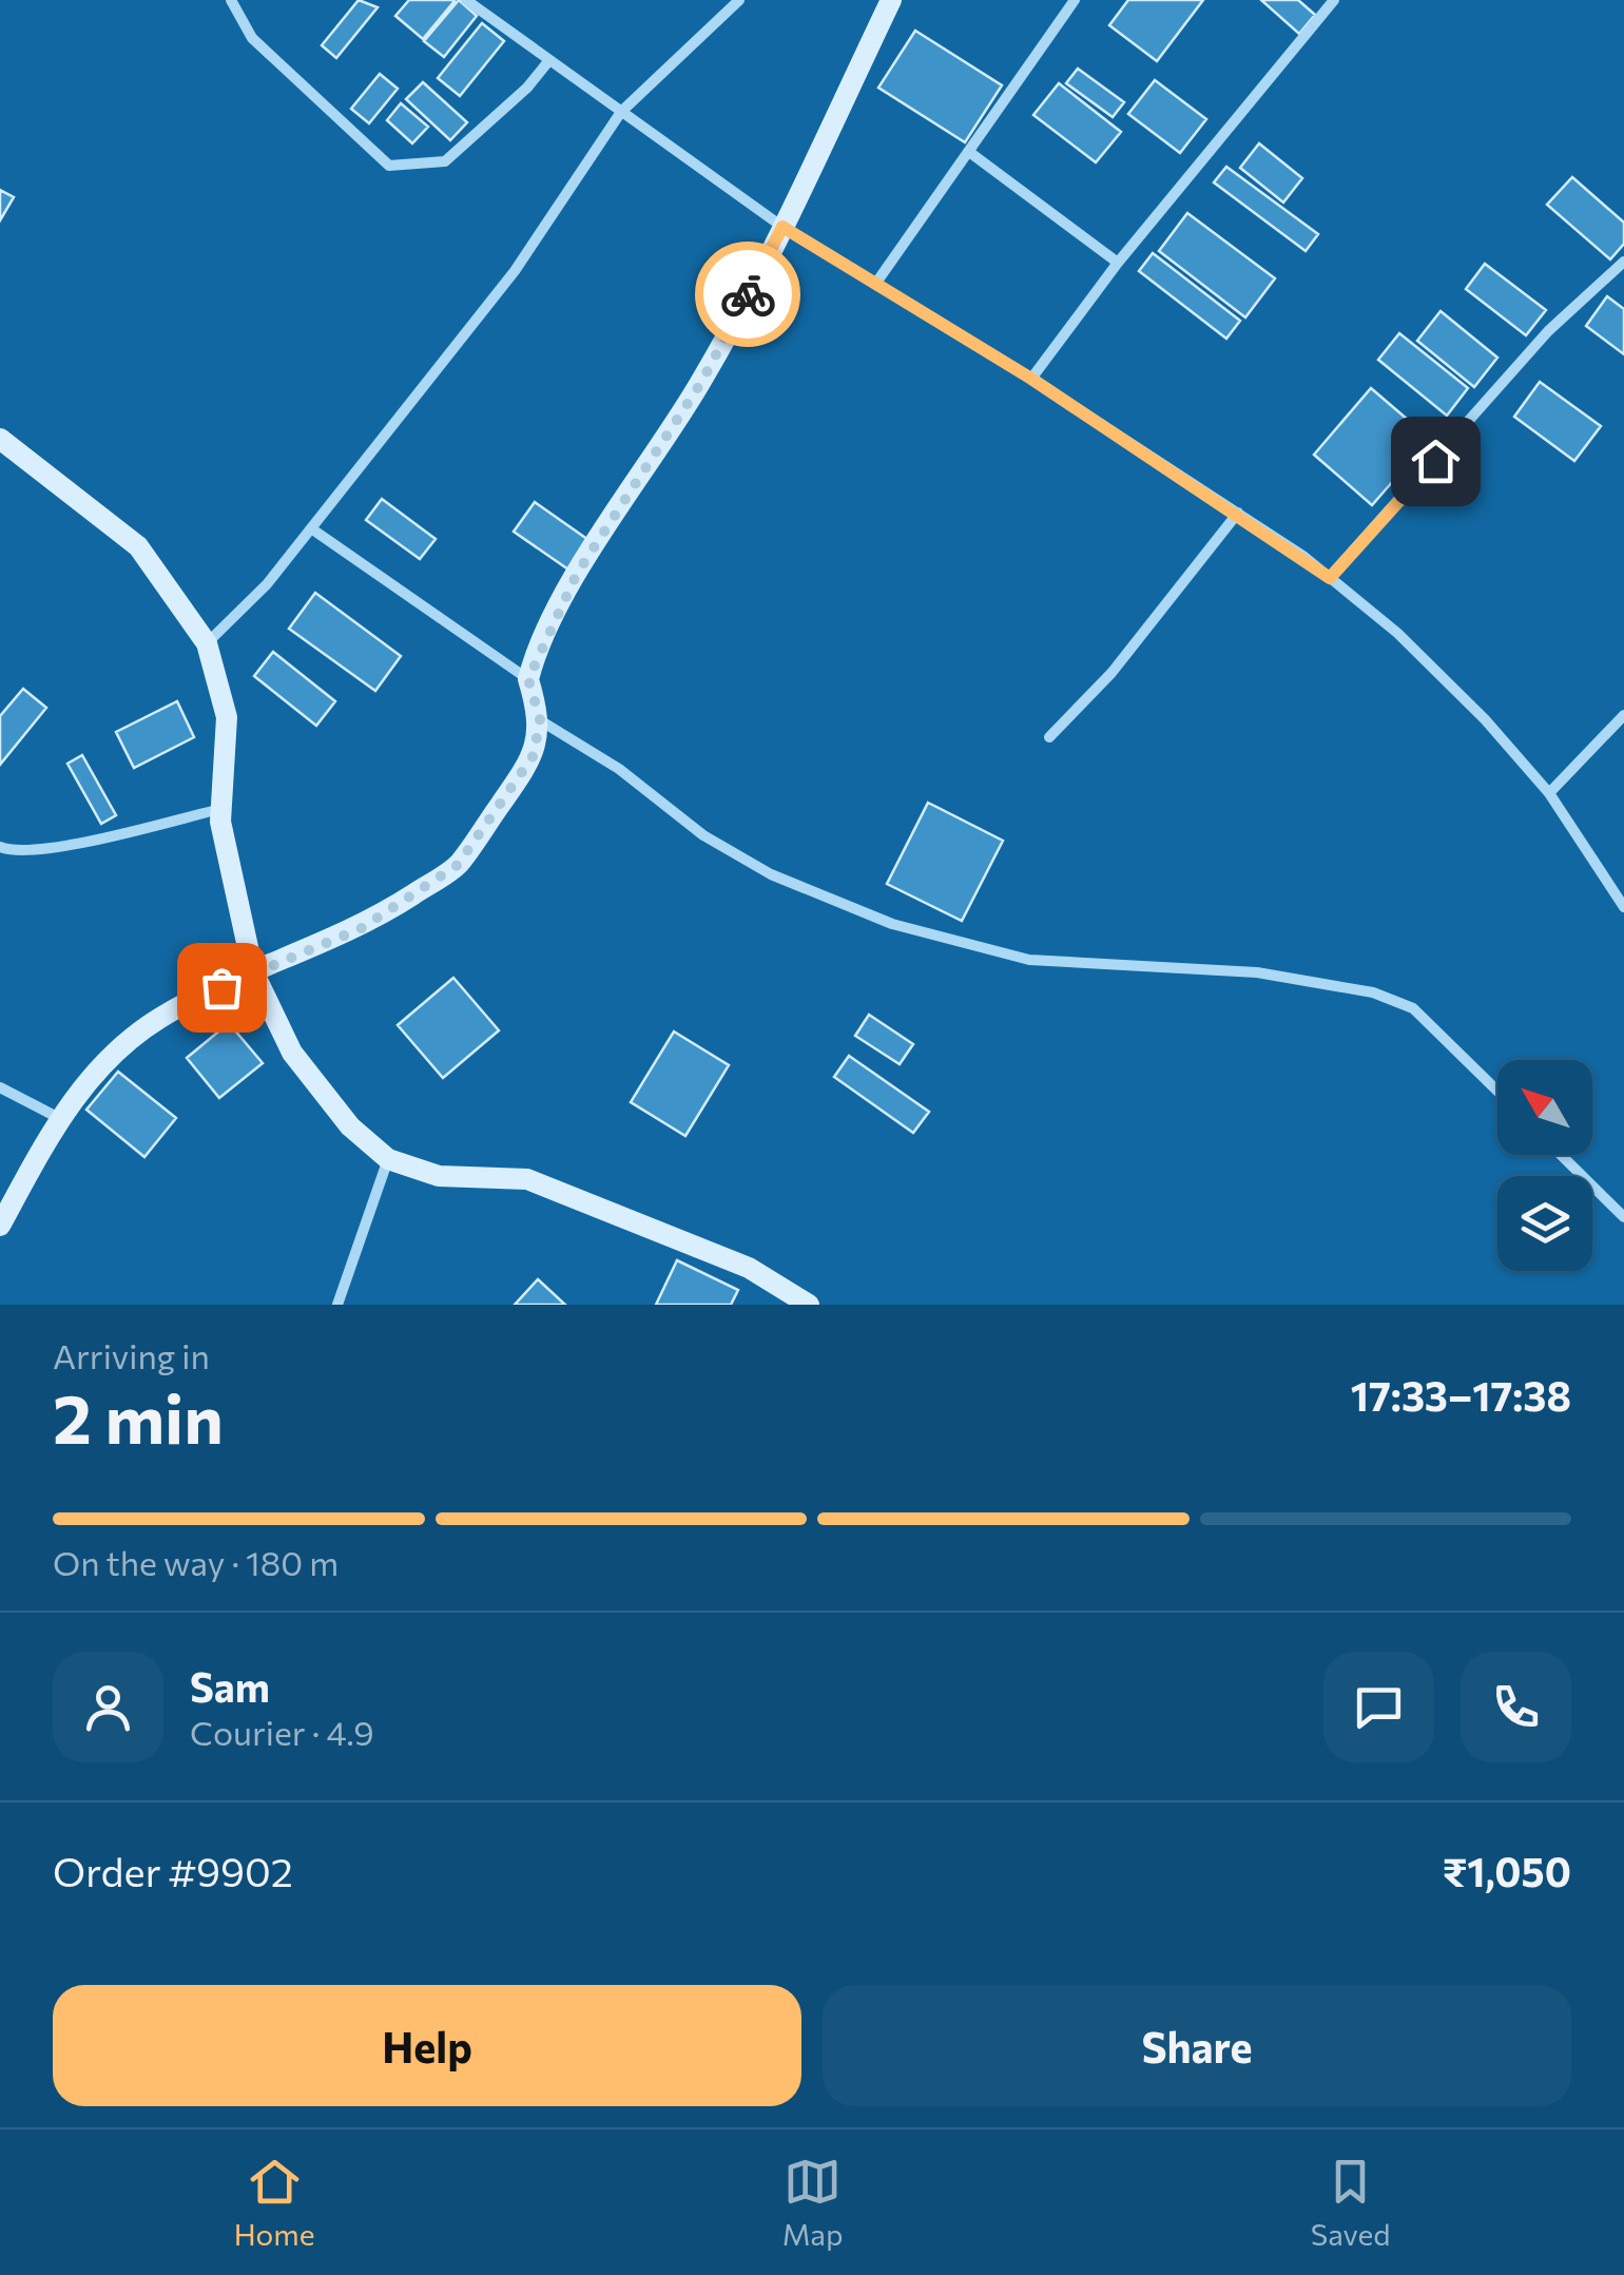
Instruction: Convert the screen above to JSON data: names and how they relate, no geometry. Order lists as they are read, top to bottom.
{
  "north": "top left",
  "page": {
    "heading": ["2 min", "Arriving in", "17:33–17:38"],
    "panel": [
      "Sam",
      "Courier · 4.9",
      "Order #9902",
      "₹1,050"
    ],
    "bar": "On the way · 180 m",
    "buttons": ["Help", "Share"],
    "tabs": ["Home", "Map", "Saved"]
  }
}
